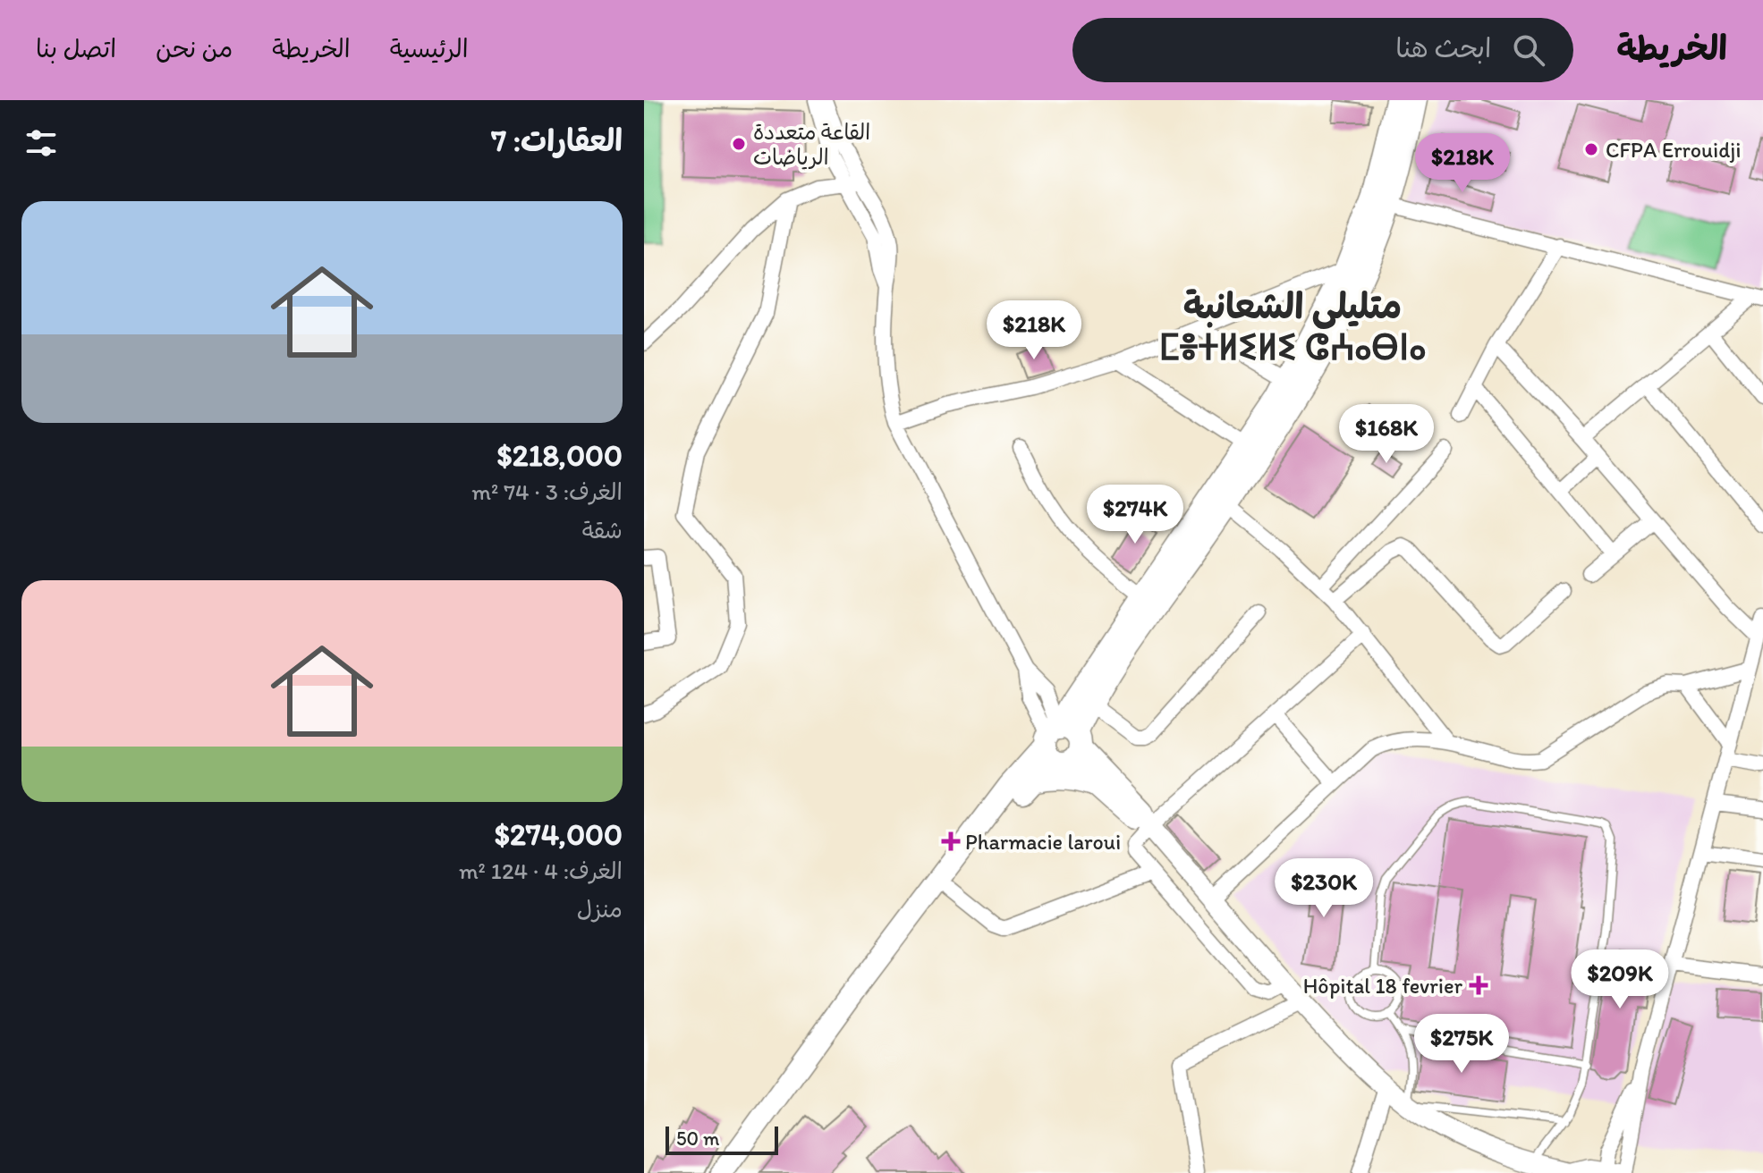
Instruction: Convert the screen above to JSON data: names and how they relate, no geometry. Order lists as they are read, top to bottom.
{
  "districts": ["متليلي الشعانبة ⵎⴻⵜⵍⵉⵍⵉ ⵛⵄⴰⴱⵏⴰ"],
  "places": {
    "other": ["القاعة متعددة الرياضات", "CFPA Errouidji"],
    "health": ["Pharmacie laroui", "Hôpital 18 fevrier"]
  },
  "scale_bar": "50 m",
  "page": {
    "header": "الخريطة",
    "search": "ابحث هنا",
    "nav": [
      "الرئيسية",
      "الخريطة",
      "من نحن",
      "اتصل بنا"
    ],
    "heading": "العقارات: 7",
    "price": [
      "$218K",
      "$218K",
      "$168K",
      "$274K",
      "$230K",
      "$209K",
      "$275K"
    ],
    "list": [
      {
        "name": "$218,000",
        "note": "الغرف: 3 · 74 m² · شقة"
      },
      {
        "name": "$274,000",
        "note": "الغرف: 4 · 124 m² · منزل"
      }
    ],
    "scale": "50 m"
  }
}
